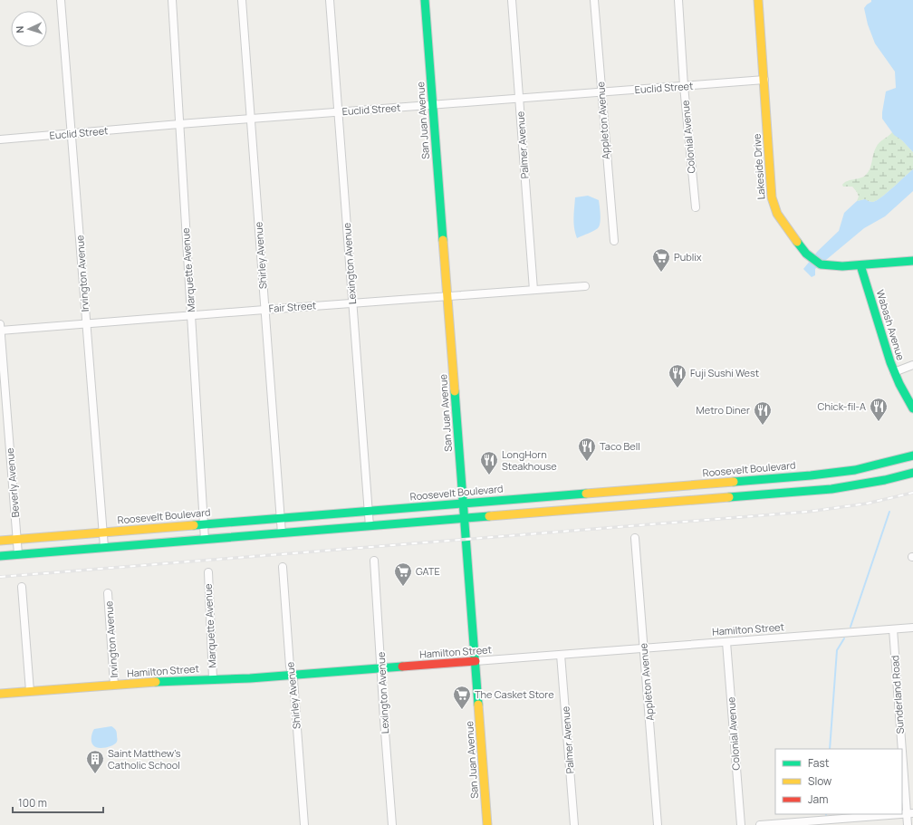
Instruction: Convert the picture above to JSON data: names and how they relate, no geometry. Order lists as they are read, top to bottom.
{
  "streets": {
    "main road": [
      "San Juan Avenue",
      "Lakeside Drive",
      "Wabash Avenue",
      "Roosevelt Boulevard",
      "Hamilton Street"
    ],
    "street": [
      "Euclid Street",
      "Appleton Avenue",
      "Colonial Avenue",
      "Palmer Avenue",
      "Shirley Avenue",
      "Lexington Avenue",
      "Marquette Avenue",
      "Irvington Avenue",
      "Fair Street",
      "Beverly Avenue",
      "Sunderland Road"
    ]
  },
  "crossings": [
    ["Euclid Street", "San Juan Avenue"],
    ["Euclid Street", "Appleton Avenue"],
    ["Euclid Street", "Colonial Avenue"],
    ["Euclid Street", "Palmer Avenue"],
    ["Euclid Street", "Lakeside Drive"],
    ["Euclid Street", "Shirley Avenue"],
    ["Euclid Street", "Lexington Avenue"],
    ["Euclid Street", "Marquette Avenue"],
    ["Euclid Street", "Irvington Avenue"],
    ["San Juan Avenue", "Fair Street"],
    ["San Juan Avenue", "Roosevelt Boulevard"],
    ["San Juan Avenue", "Hamilton Street"],
    ["Appleton Avenue", "Hamilton Street"],
    ["Colonial Avenue", "Hamilton Street"],
    ["Palmer Avenue", "Fair Street"],
    ["Palmer Avenue", "Hamilton Street"],
    ["Lakeside Drive", "Wabash Avenue"],
    ["Shirley Avenue", "Fair Street"],
    ["Shirley Avenue", "Roosevelt Boulevard"],
    ["Shirley Avenue", "Hamilton Street"],
    ["Lexington Avenue", "Fair Street"],
    ["Lexington Avenue", "Roosevelt Boulevard"],
    ["Lexington Avenue", "Hamilton Street"],
    ["Marquette Avenue", "Fair Street"],
    ["Marquette Avenue", "Roosevelt Boulevard"],
    ["Marquette Avenue", "Hamilton Street"],
    ["Irvington Avenue", "Fair Street"],
    ["Irvington Avenue", "Roosevelt Boulevard"],
    ["Irvington Avenue", "Hamilton Street"],
    ["Fair Street", "Beverly Avenue"],
    ["Roosevelt Boulevard", "Beverly Avenue"],
    ["Hamilton Street", "Sunderland Road"]
  ],
  "places": {
    "supermarket": ["Publix", "GATE", "The Casket Store"],
    "restaurant": [
      "Fuji Sushi West",
      "Chick-fil-A",
      "Metro Diner",
      "Taco Bell",
      "LongHorn Steakhouse"
    ],
    "building": ["Saint Matthew's Catholic School"]
  },
  "legend": ["Fast", "Slow", "Jam"],
  "scale_bar": "100 m",
  "north": "left"
}
